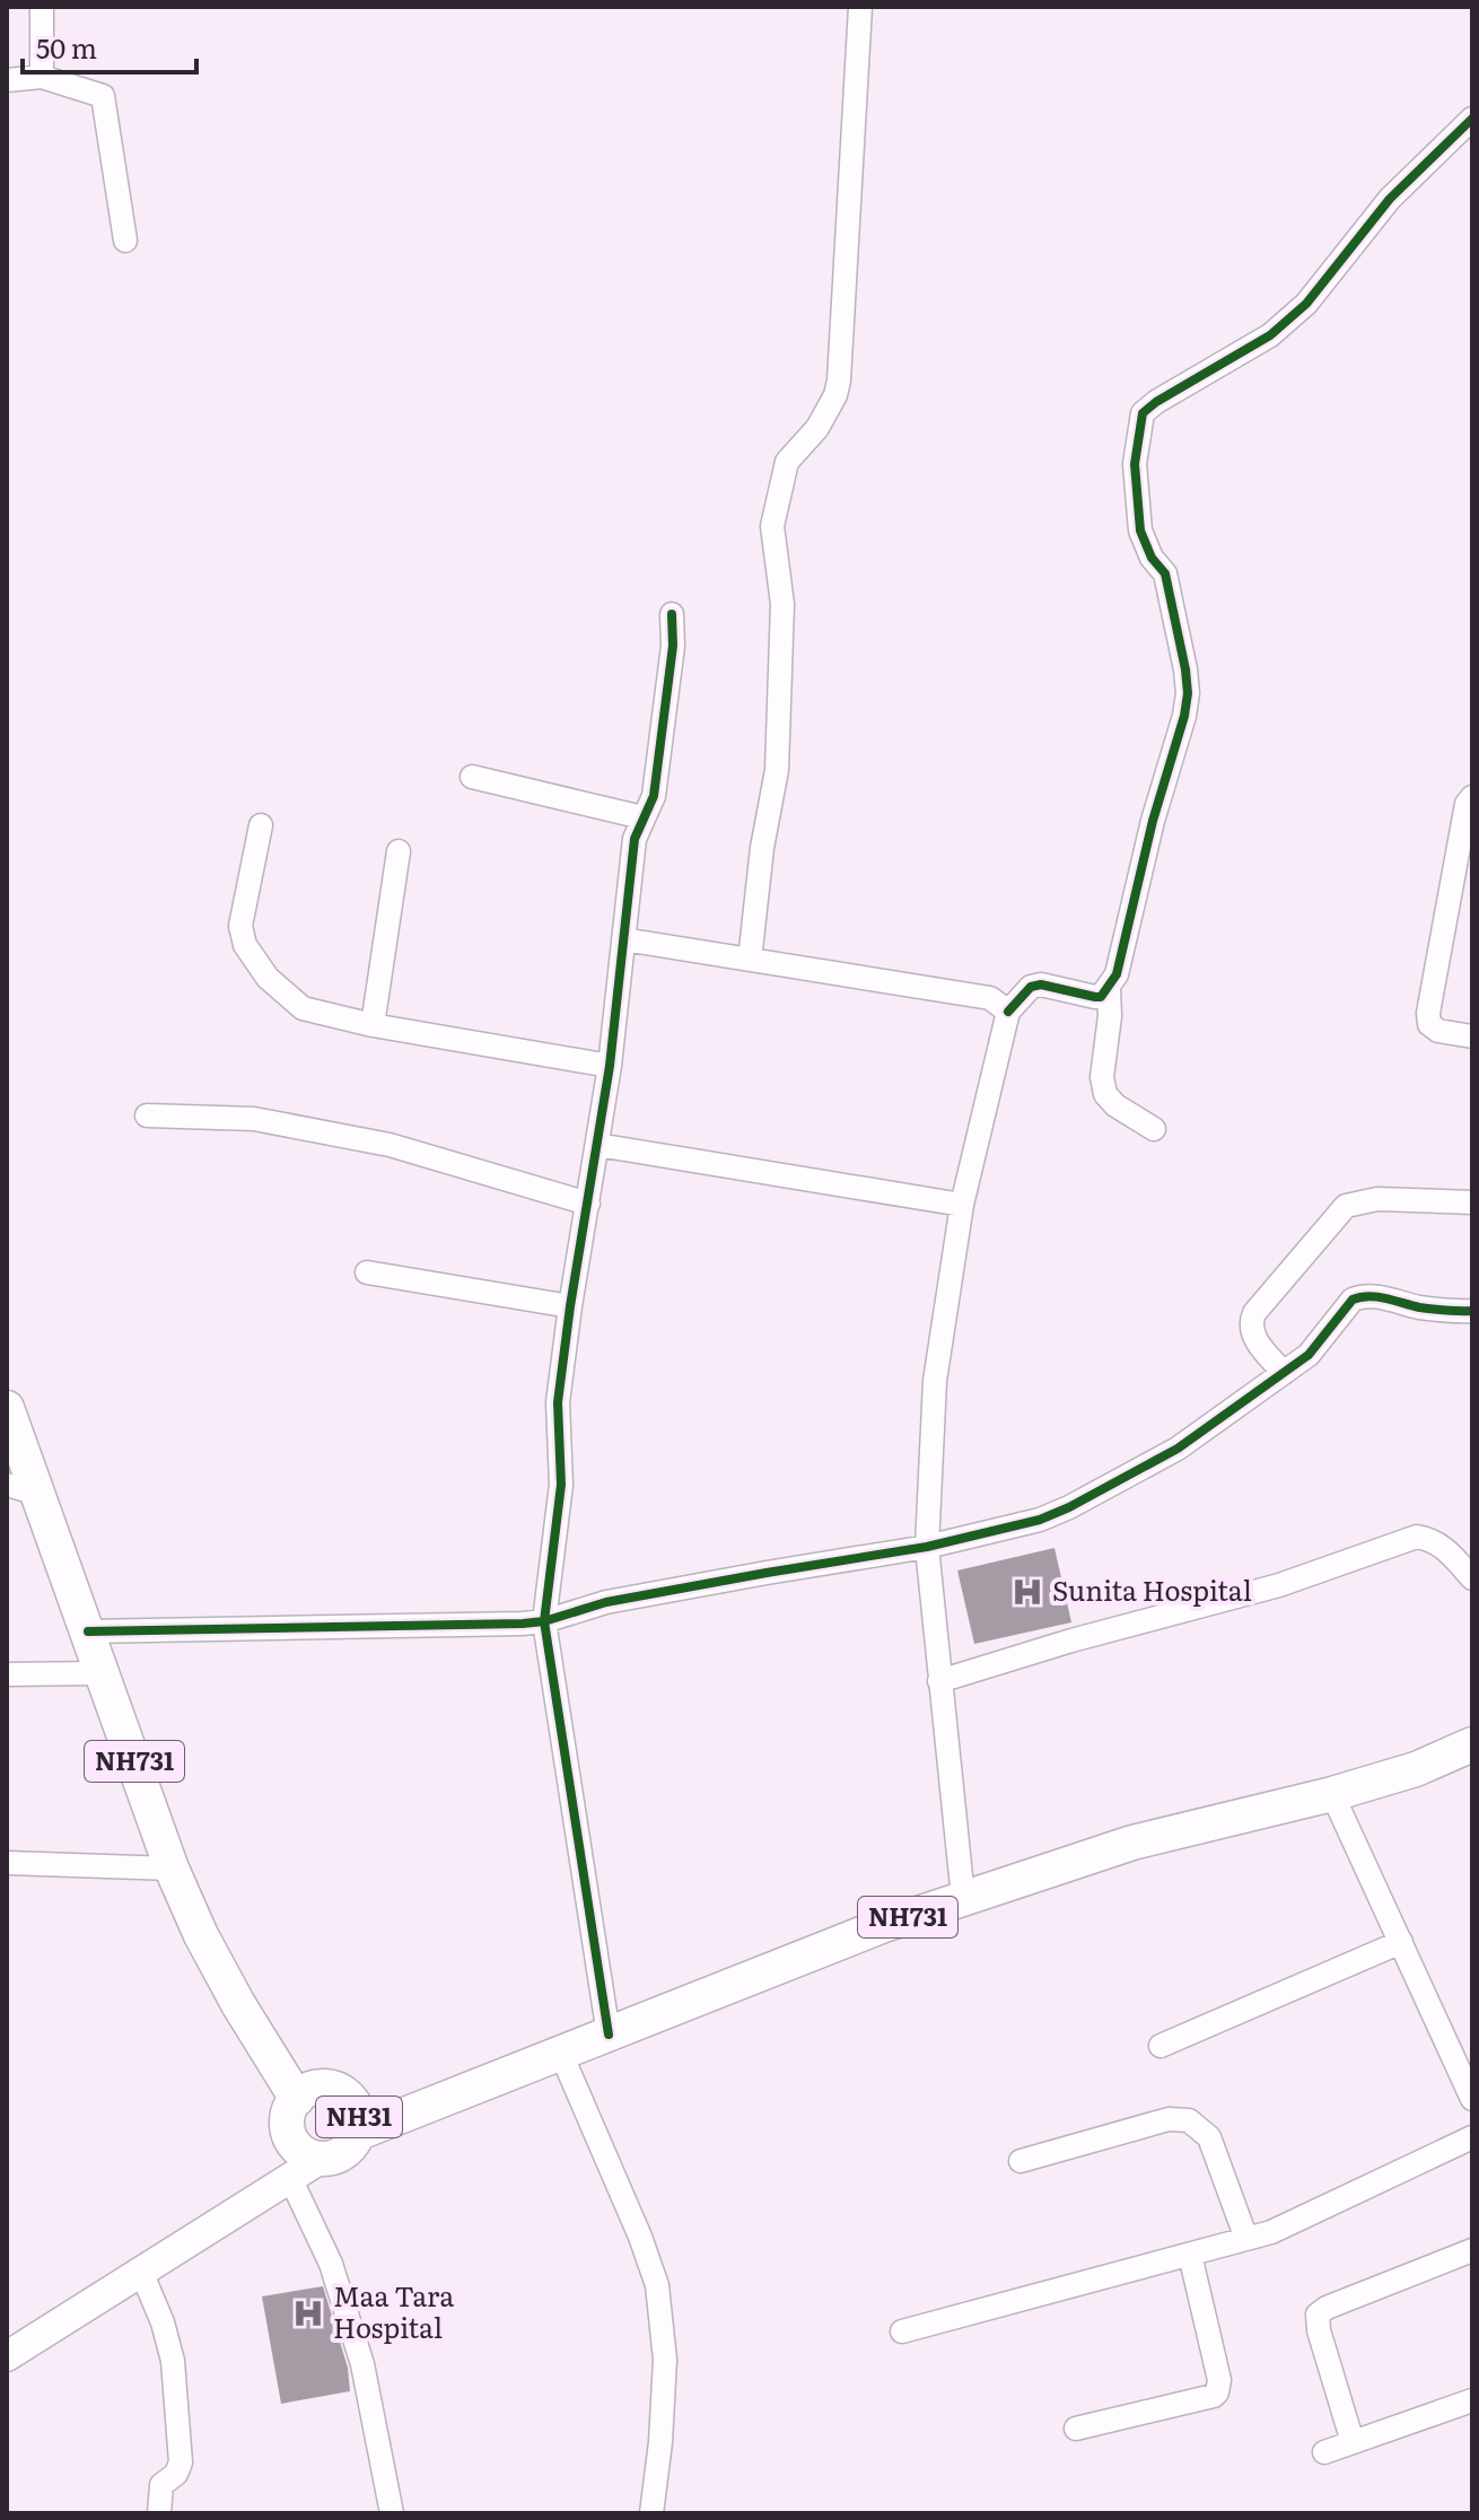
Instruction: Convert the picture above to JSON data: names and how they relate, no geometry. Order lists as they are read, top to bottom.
{
  "streets": {
    "highway": ["NH731", "NH31"]
  },
  "crossings": [
    ["NH731", "NH31"]
  ],
  "places": {
    "hospital": ["Sunita Hospital", "Maa Tara Hospital"]
  },
  "scale_bar": "50 m"
}
